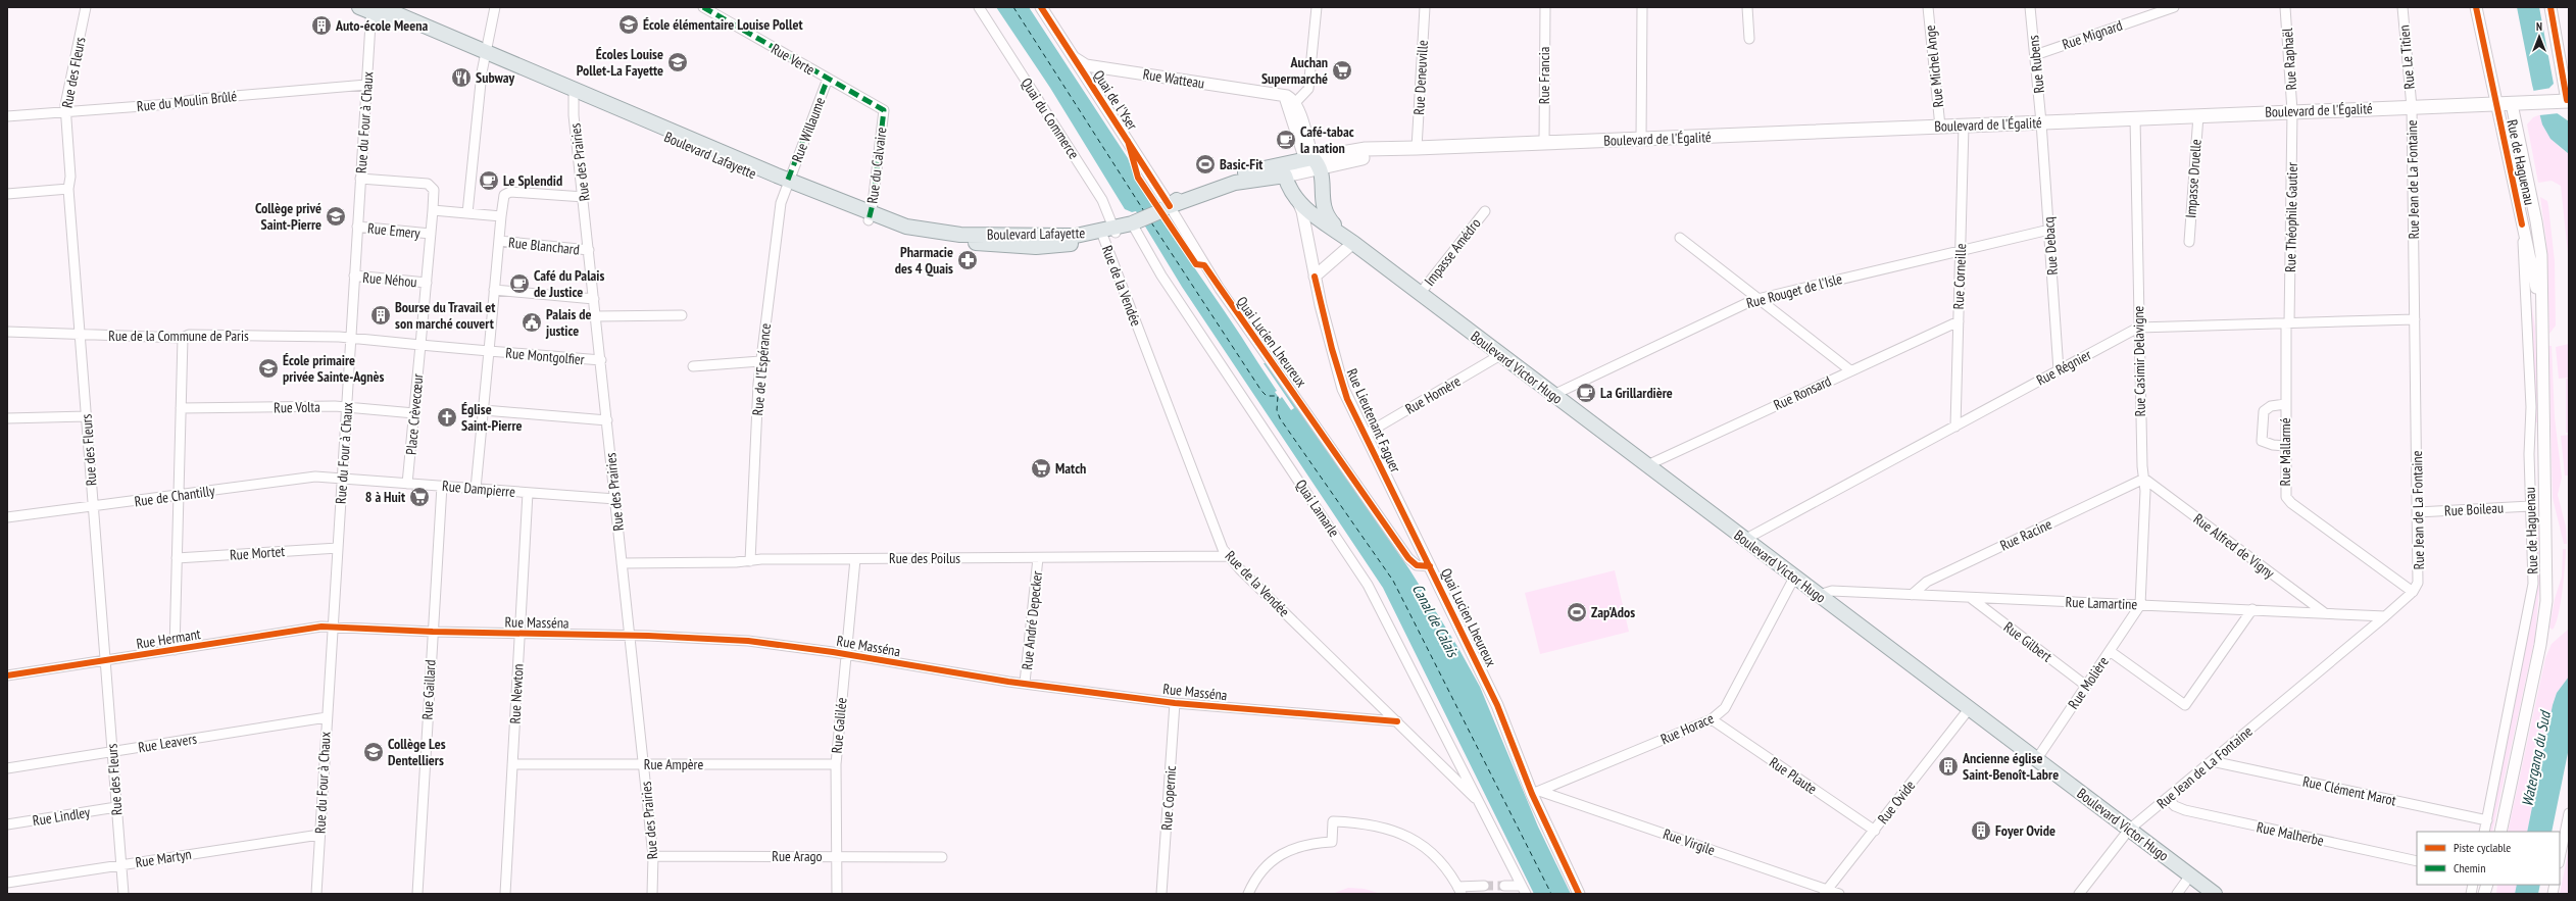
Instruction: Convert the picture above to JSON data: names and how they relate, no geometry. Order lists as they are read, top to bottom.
{
  "streets": {
    "main road": ["Boulevard de l'Égalité", "Boulevard Lafayette", "Boulevard Victor Hugo"],
    "street": [
      "Rue Mignard",
      "Rue Le Titien",
      "Rue Verte",
      "Rue Raphaël",
      "Rue Rubens",
      "Rue Michel Ange",
      "Rue des Fleurs",
      "Rue Francia",
      "Rue Deneuville",
      "Rue Watteau",
      "Quai de l'Yser",
      "Rue du Moulin Brûlé",
      "Quai du Commerce",
      "Rue du Four à Chaux",
      "Rue Willaume",
      "Rue des Prairies",
      "Rue de Haguenau",
      "Rue du Calvaire",
      "Impasse Druelle",
      "Rue Jean de La Fontaine",
      "Rue Théophile Gautier",
      "Rue Emery",
      "Rue Blanchard",
      "Rue Debacq",
      "Impasse Amédro",
      "Rue Corneille",
      "Rue Néhou",
      "Rue de la Vendée",
      "Rue Rouget de l'Isle",
      "Rue de la Commune de Paris",
      "Quai Lucien Lheureux",
      "Rue Montgolfier",
      "Rue Casimir Delavigne",
      "Rue Régnier",
      "Rue de l'Espérance",
      "Rue Ronsard",
      "Rue Homère",
      "Rue Volta",
      "Place Crèvecœur",
      "Rue Lieutenant Faguer",
      "Rue Mallarmé",
      "Rue Dampierre",
      "Rue de Chantilly",
      "Quai Lamarle",
      "Rue Boileau",
      "Rue Racine",
      "Rue Alfred de Vigny",
      "Rue Mortet",
      "Rue des Poilus",
      "Rue Lamartine",
      "Rue André Depecker",
      "Rue Masséna",
      "Rue Hermant",
      "Rue Gilbert",
      "Rue Molière",
      "Rue Gaillard",
      "Rue Newton",
      "Rue Galilée",
      "Rue Horace",
      "Rue Leavers",
      "Rue Ampère",
      "Rue Plaute",
      "Rue Clément Marot",
      "Rue Copernic",
      "Rue Ovide",
      "Rue Lindley",
      "Rue Malherbe",
      "Rue Virgile",
      "Rue Arago",
      "Rue Martyn"
    ]
  },
  "crossings": [
    ["Rue Mignard", "Rue Rubens"],
    ["Rue Le Titien", "Boulevard de l'Égalité"],
    ["Rue Le Titien", "Rue Jean de La Fontaine"],
    ["Rue Verte", "Rue Willaume"],
    ["Rue Verte", "Rue du Calvaire"],
    ["Rue Raphaël", "Boulevard de l'Égalité"],
    ["Rue Raphaël", "Rue Théophile Gautier"],
    ["Rue Rubens", "Boulevard de l'Égalité"],
    ["Rue Rubens", "Rue Debacq"],
    ["Rue Michel Ange", "Boulevard de l'Égalité"],
    ["Rue des Fleurs", "Rue du Moulin Brûlé"],
    ["Rue des Fleurs", "Rue de la Commune de Paris"],
    ["Rue des Fleurs", "Rue de Chantilly"],
    ["Rue des Fleurs", "Rue Hermant"],
    ["Rue des Fleurs", "Rue Leavers"],
    ["Rue des Fleurs", "Rue Lindley"],
    ["Rue des Fleurs", "Rue Martyn"],
    ["Rue Francia", "Boulevard de l'Égalité"],
    ["Rue Deneuville", "Boulevard de l'Égalité"],
    ["Rue Watteau", "Quai de l'Yser"],
    ["Quai de l'Yser", "Boulevard de l'Égalité"],
    ["Quai de l'Yser", "Boulevard Lafayette"],
    ["Quai de l'Yser", "Quai Lucien Lheureux"],
    ["Rue du Moulin Brûlé", "Rue du Four à Chaux"],
    ["Boulevard de l'Égalité", "Boulevard Lafayette"],
    ["Boulevard de l'Égalité", "Rue de Haguenau"],
    ["Boulevard de l'Égalité", "Impasse Druelle"],
    ["Boulevard de l'Égalité", "Rue Jean de La Fontaine"],
    ["Boulevard de l'Égalité", "Rue Théophile Gautier"],
    ["Boulevard de l'Égalité", "Rue Debacq"],
    ["Boulevard de l'Égalité", "Rue Corneille"],
    ["Boulevard de l'Égalité", "Quai Lucien Lheureux"],
    ["Boulevard de l'Égalité", "Rue Casimir Delavigne"],
    ["Boulevard de l'Égalité", "Boulevard Victor Hugo"],
    ["Quai du Commerce", "Boulevard Lafayette"],
    ["Quai du Commerce", "Rue de la Vendée"],
    ["Rue du Four à Chaux", "Boulevard Lafayette"],
    ["Rue du Four à Chaux", "Rue Emery"],
    ["Rue du Four à Chaux", "Rue Néhou"],
    ["Rue du Four à Chaux", "Rue de la Commune de Paris"],
    ["Rue du Four à Chaux", "Rue Volta"],
    ["Rue du Four à Chaux", "Place Crèvecœur"],
    ["Rue du Four à Chaux", "Rue Dampierre"],
    ["Rue du Four à Chaux", "Rue de Chantilly"],
    ["Rue du Four à Chaux", "Rue Mortet"],
    ["Rue du Four à Chaux", "Rue Masséna"],
    ["Rue du Four à Chaux", "Rue Hermant"],
    ["Rue du Four à Chaux", "Rue Leavers"],
    ["Rue du Four à Chaux", "Rue Martyn"],
    ["Rue Willaume", "Boulevard Lafayette"],
    ["Rue Willaume", "Rue de l'Espérance"],
    ["Boulevard Lafayette", "Rue des Prairies"],
    ["Boulevard Lafayette", "Rue du Calvaire"],
    ["Boulevard Lafayette", "Rue de la Vendée"],
    ["Boulevard Lafayette", "Quai Lucien Lheureux"],
    ["Boulevard Lafayette", "Rue de l'Espérance"],
    ["Boulevard Lafayette", "Quai Lamarle"],
    ["Rue des Prairies", "Rue Blanchard"],
    ["Rue des Prairies", "Rue Montgolfier"],
    ["Rue des Prairies", "Rue Dampierre"],
    ["Rue des Prairies", "Rue des Poilus"],
    ["Rue des Prairies", "Rue Masséna"],
    ["Rue des Prairies", "Rue Ampère"],
    ["Rue des Prairies", "Rue Arago"],
    ["Rue de Haguenau", "Rue Boileau"],
    ["Rue de Haguenau", "Rue Clément Marot"],
    ["Rue Jean de La Fontaine", "Boulevard Victor Hugo"],
    ["Rue Jean de La Fontaine", "Rue Régnier"],
    ["Rue Jean de La Fontaine", "Rue Mallarmé"],
    ["Rue Jean de La Fontaine", "Rue Boileau"],
    ["Rue Jean de La Fontaine", "Rue Lamartine"],
    ["Rue Jean de La Fontaine", "Rue Clément Marot"],
    ["Rue Jean de La Fontaine", "Rue Malherbe"],
    ["Rue Théophile Gautier", "Rue Régnier"],
    ["Rue Théophile Gautier", "Rue Mallarmé"],
    ["Rue Emery", "Place Crèvecœur"],
    ["Rue Debacq", "Rue Rouget de l'Isle"],
    ["Rue Debacq", "Rue Régnier"],
    ["Impasse Amédro", "Boulevard Victor Hugo"],
    ["Rue Corneille", "Rue Rouget de l'Isle"],
    ["Rue Corneille", "Rue Régnier"],
    ["Rue Corneille", "Rue Ronsard"],
    ["Rue Néhou", "Place Crèvecœur"],
    ["Rue de la Vendée", "Quai Lamarle"],
    ["Rue de la Vendée", "Rue des Poilus"],
    ["Rue de la Vendée", "Rue Masséna"],
    ["Rue Rouget de l'Isle", "Boulevard Victor Hugo"],
    ["Rue de la Commune de Paris", "Place Crèvecœur"],
    ["Quai Lucien Lheureux", "Rue Lieutenant Faguer"],
    ["Quai Lucien Lheureux", "Rue Horace"],
    ["Quai Lucien Lheureux", "Rue Virgile"],
    ["Rue Casimir Delavigne", "Rue Régnier"],
    ["Rue Casimir Delavigne", "Rue Racine"],
    ["Rue Casimir Delavigne", "Rue Alfred de Vigny"],
    ["Rue Casimir Delavigne", "Rue Lamartine"],
    ["Rue Casimir Delavigne", "Rue Molière"],
    ["Boulevard Victor Hugo", "Rue Régnier"],
    ["Boulevard Victor Hugo", "Rue Ronsard"],
    ["Boulevard Victor Hugo", "Rue Homère"],
    ["Boulevard Victor Hugo", "Rue Lieutenant Faguer"],
    ["Boulevard Victor Hugo", "Rue Lamartine"],
    ["Boulevard Victor Hugo", "Rue Molière"],
    ["Boulevard Victor Hugo", "Rue Horace"],
    ["Boulevard Victor Hugo", "Rue Ovide"],
    ["Rue Régnier", "Rue Mallarmé"],
    ["Rue de l'Espérance", "Rue des Poilus"],
    ["Rue Homère", "Rue Lieutenant Faguer"],
    ["Rue Volta", "Place Crèvecœur"],
    ["Place Crèvecœur", "Rue Dampierre"],
    ["Rue Dampierre", "Rue de Chantilly"],
    ["Rue Dampierre", "Rue Gaillard"],
    ["Rue Dampierre", "Rue Newton"],
    ["Rue Racine", "Rue Alfred de Vigny"],
    ["Rue Racine", "Rue Lamartine"],
    ["Rue Alfred de Vigny", "Rue Lamartine"],
    ["Rue des Poilus", "Rue André Depecker"],
    ["Rue des Poilus", "Rue Galilée"],
    ["Rue Lamartine", "Rue Gilbert"],
    ["Rue Lamartine", "Rue Molière"],
    ["Rue André Depecker", "Rue Masséna"],
    ["Rue Masséna", "Rue Hermant"],
    ["Rue Masséna", "Rue Gaillard"],
    ["Rue Masséna", "Rue Newton"],
    ["Rue Masséna", "Rue Galilée"],
    ["Rue Masséna", "Rue Copernic"],
    ["Rue Gilbert", "Rue Molière"],
    ["Rue Newton", "Rue Ampère"],
    ["Rue Galilée", "Rue Ampère"],
    ["Rue Galilée", "Rue Arago"],
    ["Rue Horace", "Rue Plaute"],
    ["Rue Horace", "Rue Virgile"],
    ["Rue Plaute", "Rue Ovide"],
    ["Rue Ovide", "Rue Virgile"]
  ],
  "water": ["Canal de Calais", "Watergang du Sud"],
  "places": {
    "school or university": [
      "École élémentaire Louise Pollet",
      "Écoles Louise Pollet-La Fayette",
      "Collège privé Saint-Pierre",
      "École primaire privée Sainte-Agnès",
      "Collège Les Dentelliers"
    ],
    "building": [
      "Auto-école Meena",
      "Bourse du Travail et son marché couvert",
      "Ancienne église Saint-Benoît-Labre",
      "Foyer Ovide"
    ],
    "supermarket": ["Auchan Supermarché", "Match", "8 à Huit"],
    "restaurant": ["Subway"],
    "cafe": [
      "Café-tabac la nation",
      "Le Splendid",
      "Café du Palais de Justice",
      "La Grillardière"
    ],
    "sports": ["Basic-Fit", "Zap'Ados"],
    "pharmacy": ["Pharmacie des 4 Quais"],
    "public building": ["Palais de justice"],
    "church": ["Église Saint-Pierre"]
  },
  "legend": ["Piste cyclable", "Chemin"],
  "north": "top"
}
